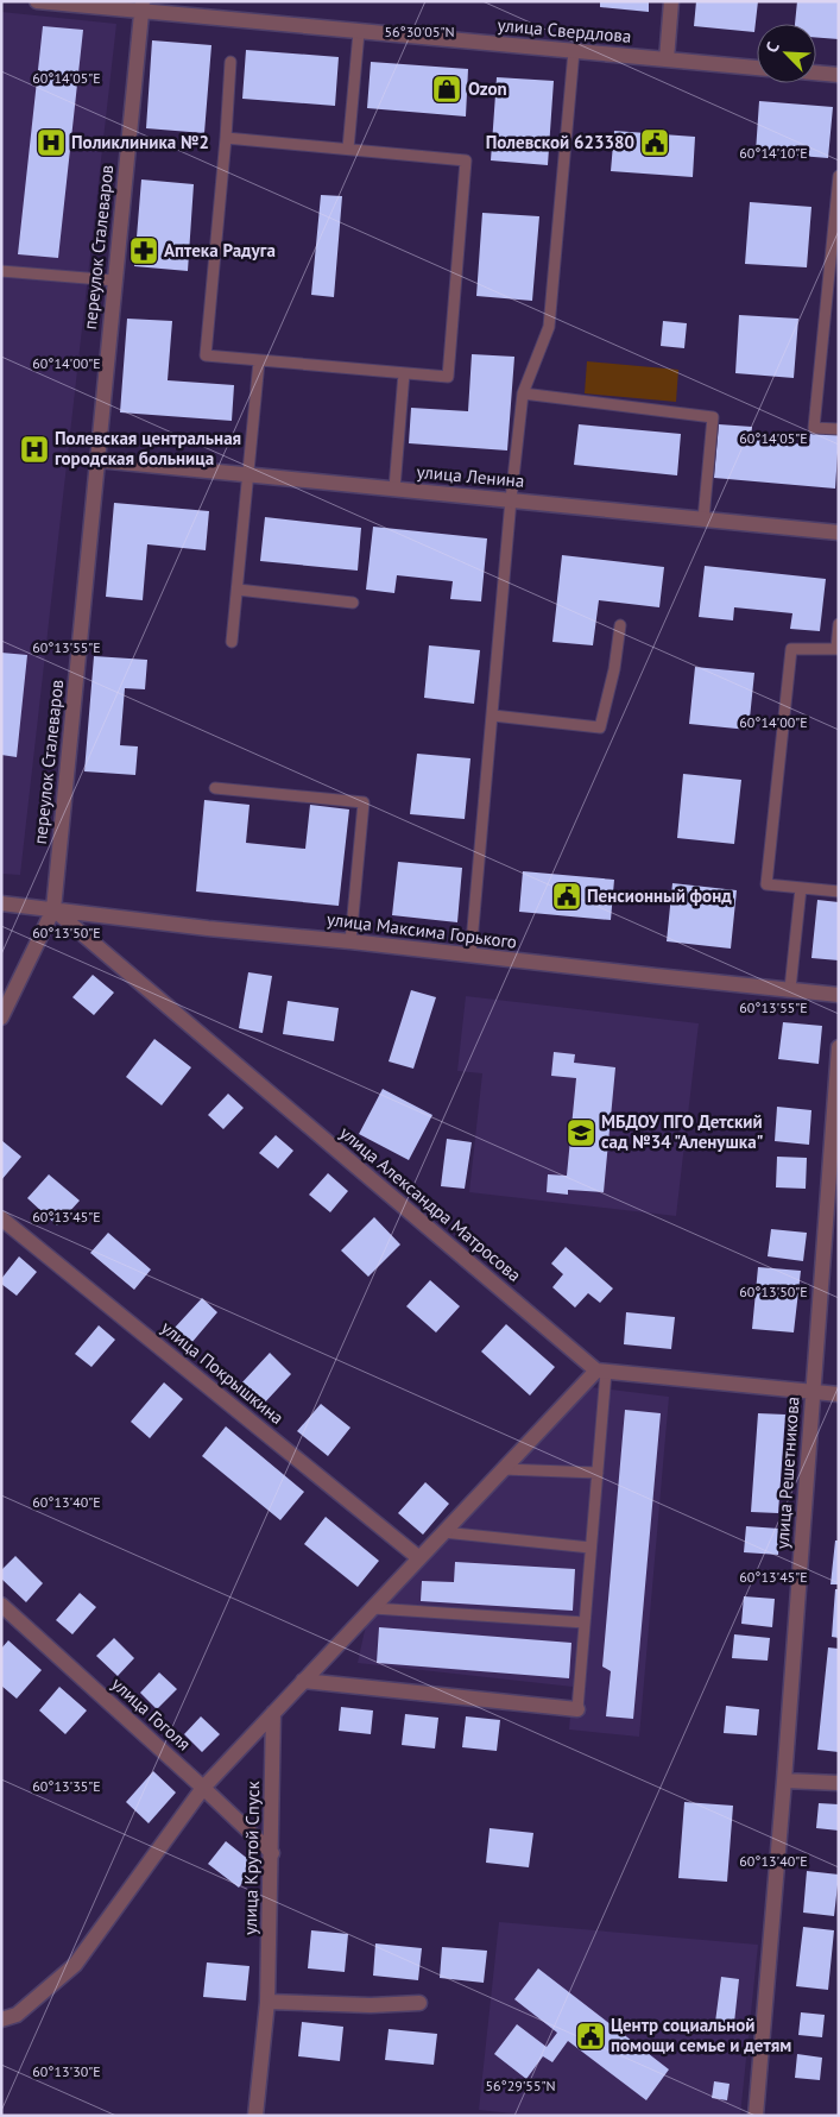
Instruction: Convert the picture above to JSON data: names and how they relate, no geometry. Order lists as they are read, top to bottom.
{
  "streets": {
    "street": [
      "улица Свердлова",
      "переулок Сталеваров",
      "улица Ленина",
      "улица Максима Горького",
      "улица Александра Матросова",
      "улица Покрышкина",
      "улица Решетникова",
      "улица Гоголя",
      "улица Крутой Спуск"
    ]
  },
  "crossings": [
    ["улица Свердлова", "переулок Сталеваров"],
    ["переулок Сталеваров", "улица Ленина"],
    ["переулок Сталеваров", "улица Максима Горького"],
    ["переулок Сталеваров", "улица Александра Матросова"],
    ["улица Максима Горького", "улица Александра Матросова"],
    ["улица Гоголя", "улица Крутой Спуск"]
  ],
  "places": {
    "shop": ["Ozon"],
    "hospital": ["Поликлиника №2", "Полевская центральная городская больница"],
    "public building": ["Полевской 623380", "Пенсионный фонд", "Центр социальной помощи семье и детям"],
    "pharmacy": ["Аптека Радуга"],
    "school or university": ["МБДОУ ПГО Детский сад №34 \"Аленушка\""]
  },
  "north": "top left",
  "coordinates": [
    "56°30'05\"N",
    "60°14'05\"E",
    "60°14'10\"E",
    "60°14'00\"E",
    "60°13'55\"E",
    "60°13'50\"E",
    "60°13'45\"E",
    "60°13'40\"E",
    "60°13'35\"E",
    "60°13'30\"E",
    "56°29'55\"N"
  ]
}
